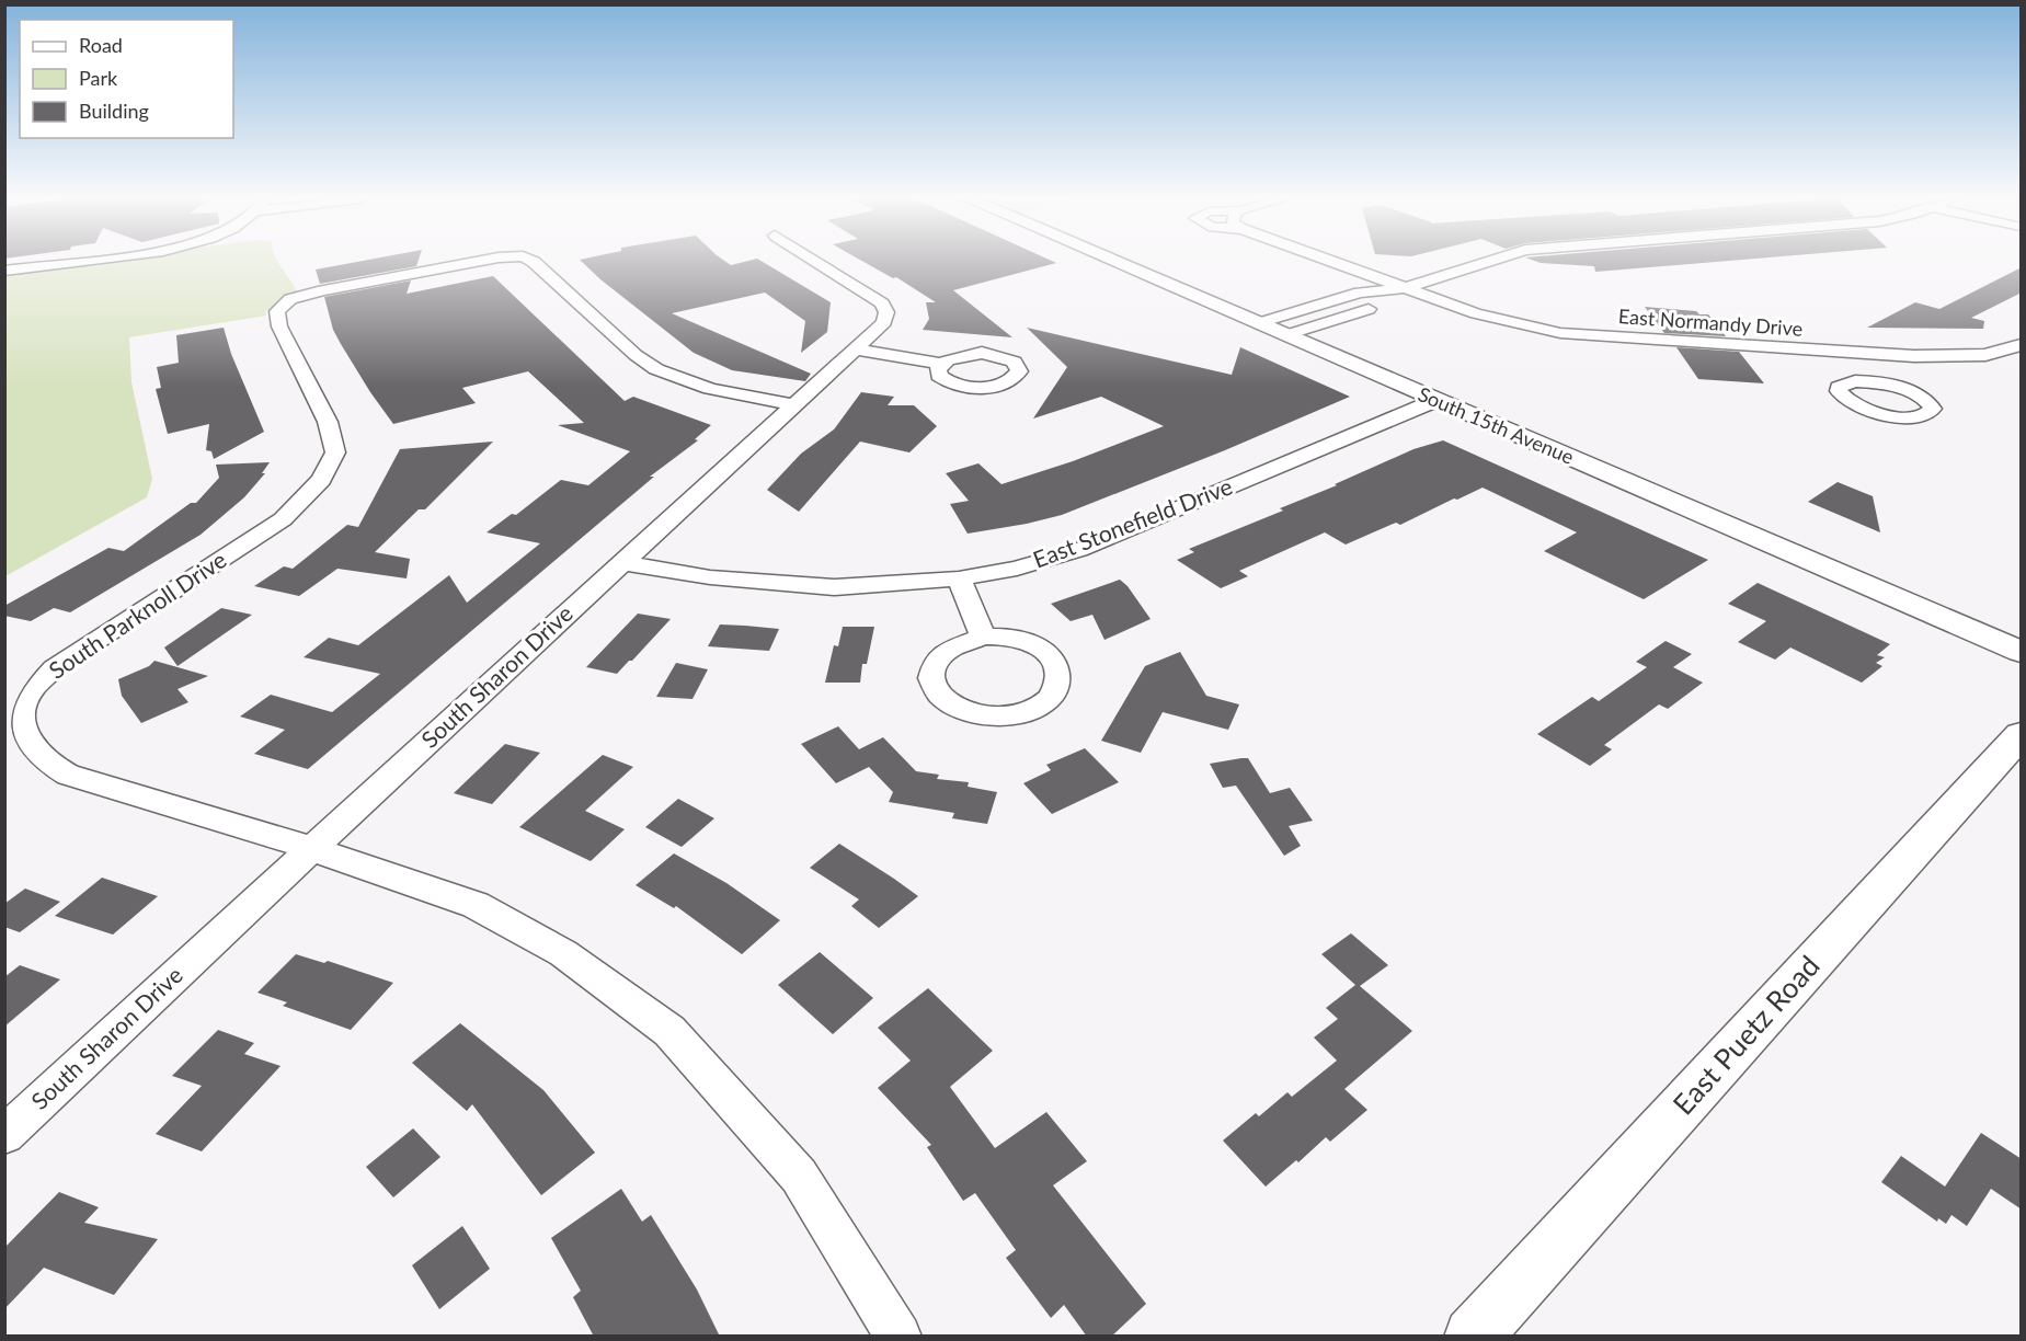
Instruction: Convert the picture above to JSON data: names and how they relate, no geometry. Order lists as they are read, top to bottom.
{
  "streets": {
    "street": [
      "East Normandy Drive",
      "South 15th Avenue",
      "East Stonefield Drive",
      "South Parknoll Drive",
      "South Sharon Drive",
      "East Puetz Road"
    ]
  },
  "crossings": [
    ["South 15th Avenue", "East Stonefield Drive"],
    ["East Stonefield Drive", "South Sharon Drive"],
    ["South Parknoll Drive", "South Sharon Drive"]
  ],
  "legend": ["Road", "Park", "Building"]
}
